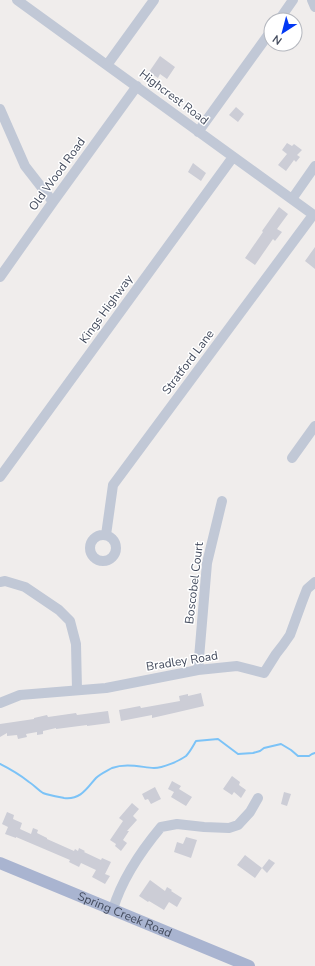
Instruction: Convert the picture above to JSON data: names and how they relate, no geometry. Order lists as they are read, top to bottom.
{
  "streets": {
    "main road": ["Spring Creek Road"],
    "street": [
      "Highcrest Road",
      "Old Wood Road",
      "Kings Highway",
      "Stratford Lane",
      "Boscobel Court",
      "Bradley Road"
    ]
  },
  "crossings": [
    ["Highcrest Road", "Old Wood Road"],
    ["Highcrest Road", "Kings Highway"],
    ["Highcrest Road", "Stratford Lane"],
    ["Boscobel Court", "Bradley Road"]
  ],
  "north": "bottom left"
}
